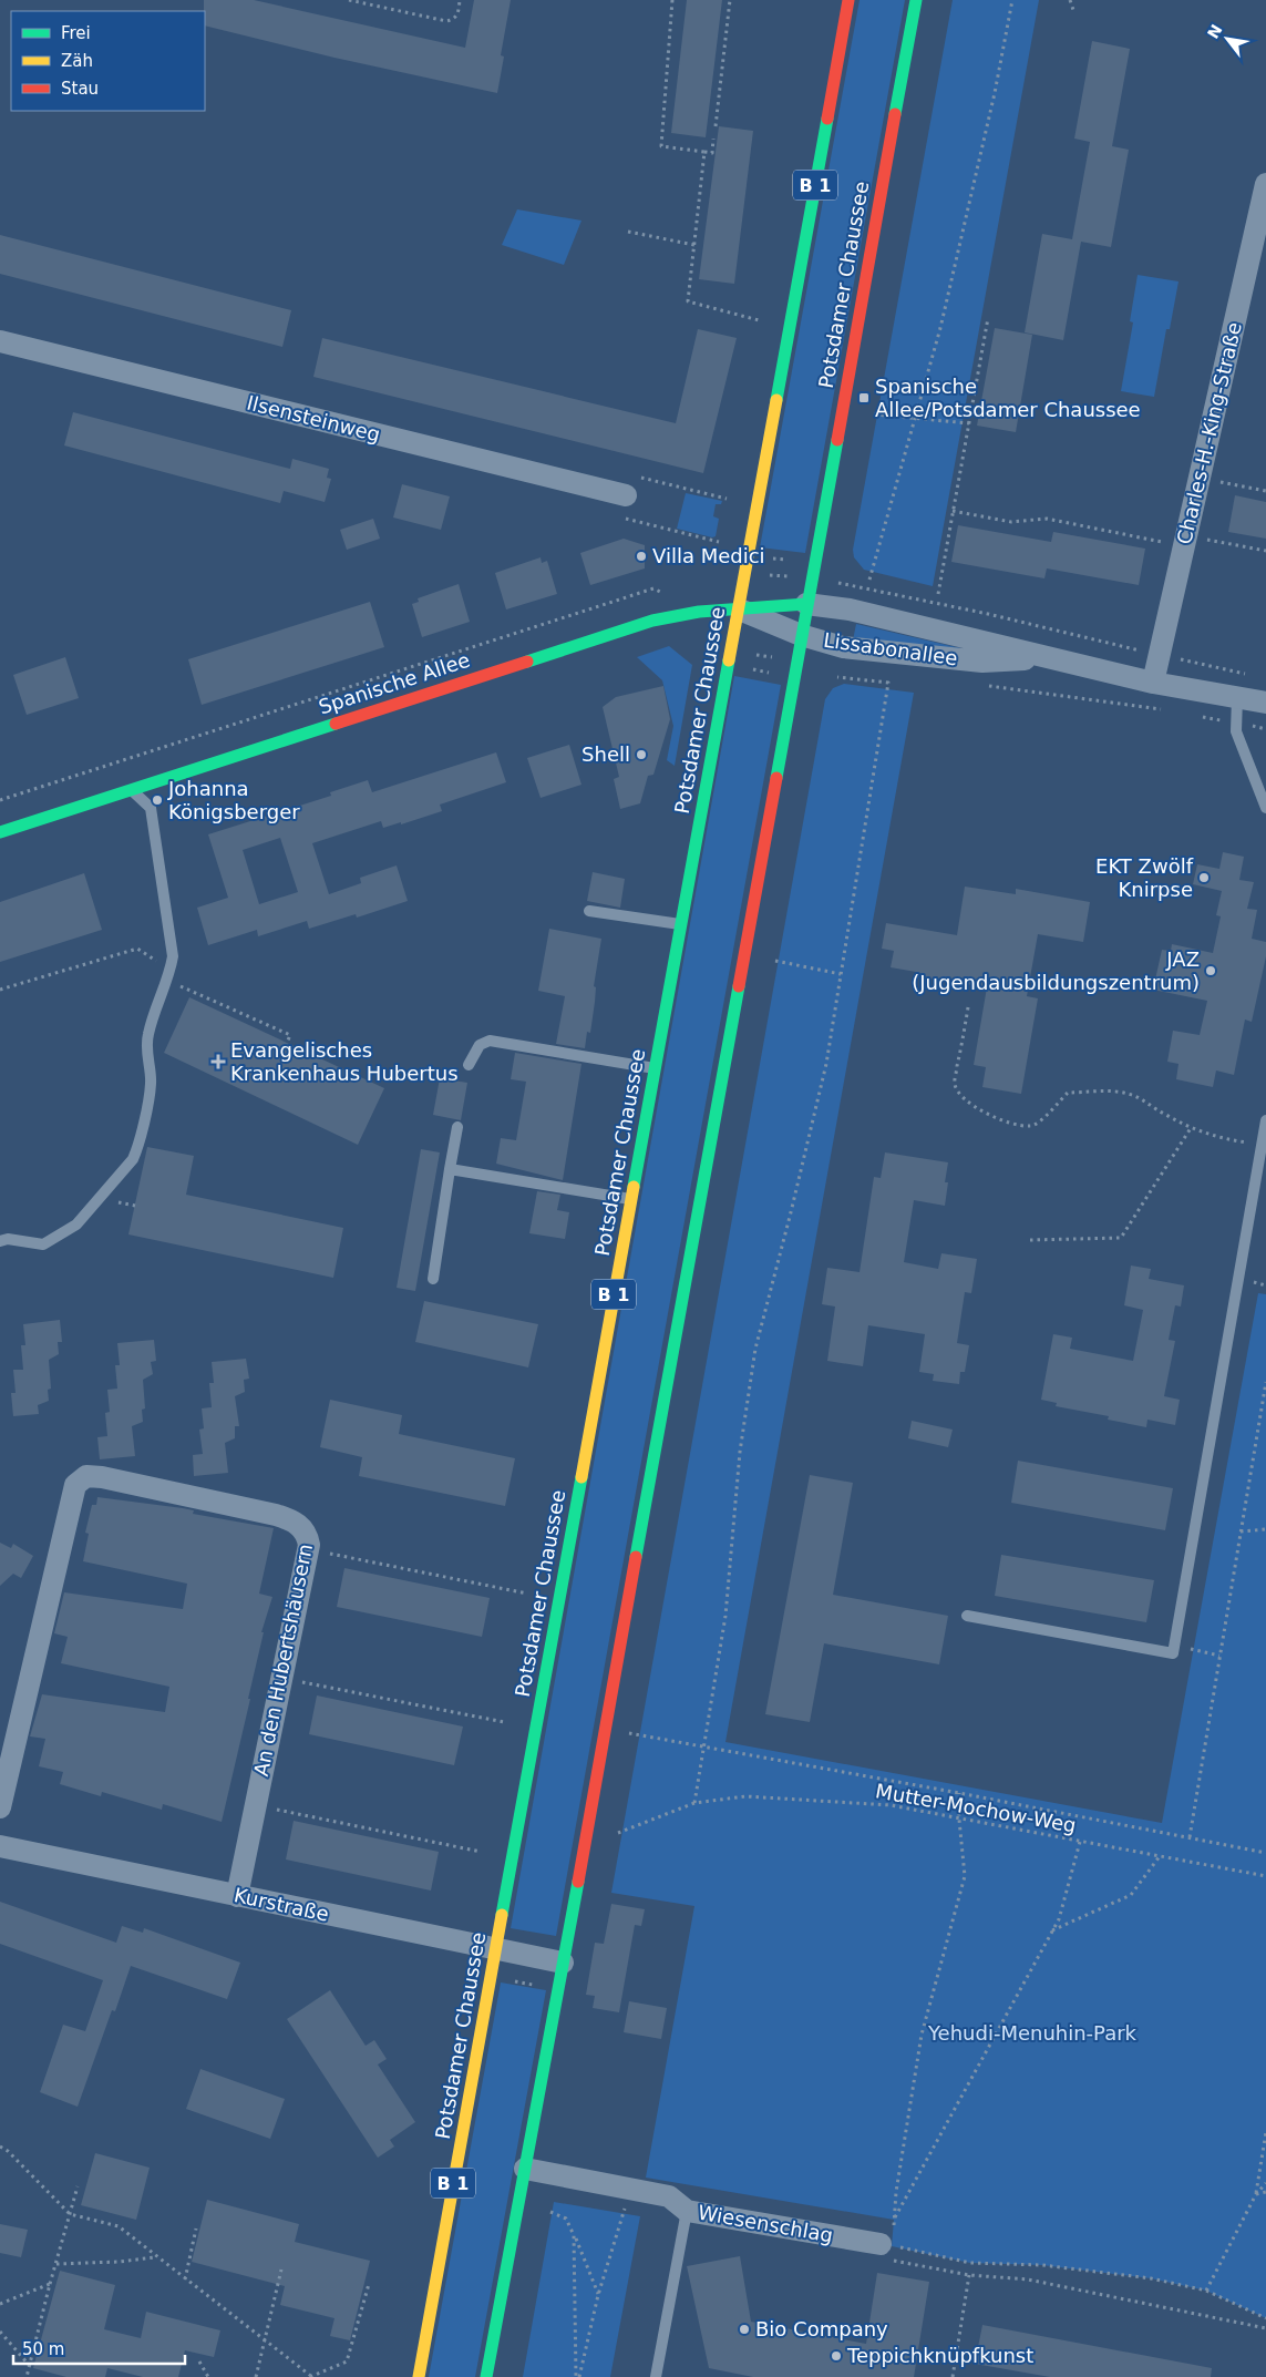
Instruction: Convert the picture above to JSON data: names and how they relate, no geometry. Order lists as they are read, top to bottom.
{
  "streets": {
    "main road": ["B 1", "Potsdamer Chaussee", "Spanische Allee"],
    "street": [
      "Ilsensteinweg",
      "Charles-H.-King-Straße",
      "Lissabonallee",
      "An den Hubertshäusern",
      "Kurstraße",
      "Wiesenschlag"
    ],
    "path": ["Mutter-Mochow-Weg"]
  },
  "crossings": [
    ["Potsdamer Chaussee", "Lissabonallee"],
    ["Potsdamer Chaussee", "Spanische Allee"],
    ["Potsdamer Chaussee", "Kurstraße"],
    ["Potsdamer Chaussee", "Wiesenschlag"],
    ["Charles-H.-King-Straße", "Lissabonallee"],
    ["Lissabonallee", "Spanische Allee"],
    ["An den Hubertshäusern", "Kurstraße"]
  ],
  "parks": ["Yehudi-Menuhin-Park"],
  "places": {
    "transit": ["Spanische Allee/Potsdamer Chaussee"],
    "other": [
      "Villa Medici",
      "Shell",
      "Johanna Königsberger",
      "EKT Zwölf Knirpse",
      "JAZ (Jugendausbildungszentrum)",
      "Bio Company",
      "Teppichknüpfkunst"
    ],
    "health": ["Evangelisches Krankenhaus Hubertus"]
  },
  "legend": ["Frei", "Zäh", "Stau"],
  "scale_bar": "50 m",
  "north": "top left"
}
